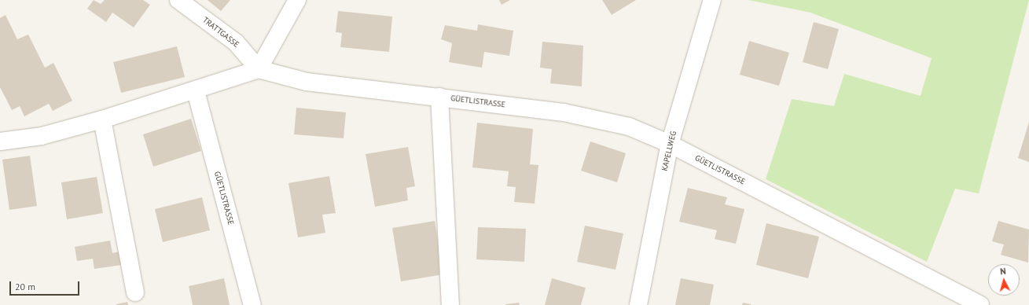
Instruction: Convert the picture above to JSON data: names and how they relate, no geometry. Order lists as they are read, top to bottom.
{
  "streets": {
    "street": ["TRATTGASSE", "GÜETLISTRASSE", "KAPELLWEG"]
  },
  "crossings": [
    ["TRATTGASSE", "GÜETLISTRASSE"],
    ["GÜETLISTRASSE", "KAPELLWEG"]
  ],
  "scale_bar": "20 m",
  "north": "top"
}
